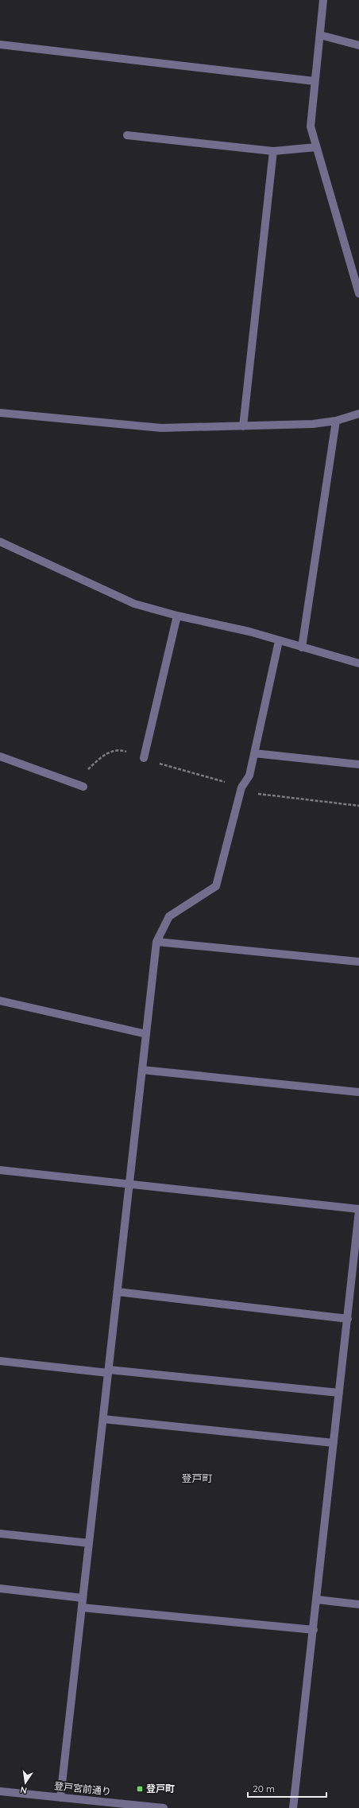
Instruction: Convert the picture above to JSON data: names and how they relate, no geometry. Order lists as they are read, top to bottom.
{
  "streets": {
    "street": ["登戸宮前通り"]
  },
  "districts": ["登戸町"],
  "places": {
    "transit": ["登戸町"]
  },
  "scale_bar": "20 m",
  "north": "bottom"
}
